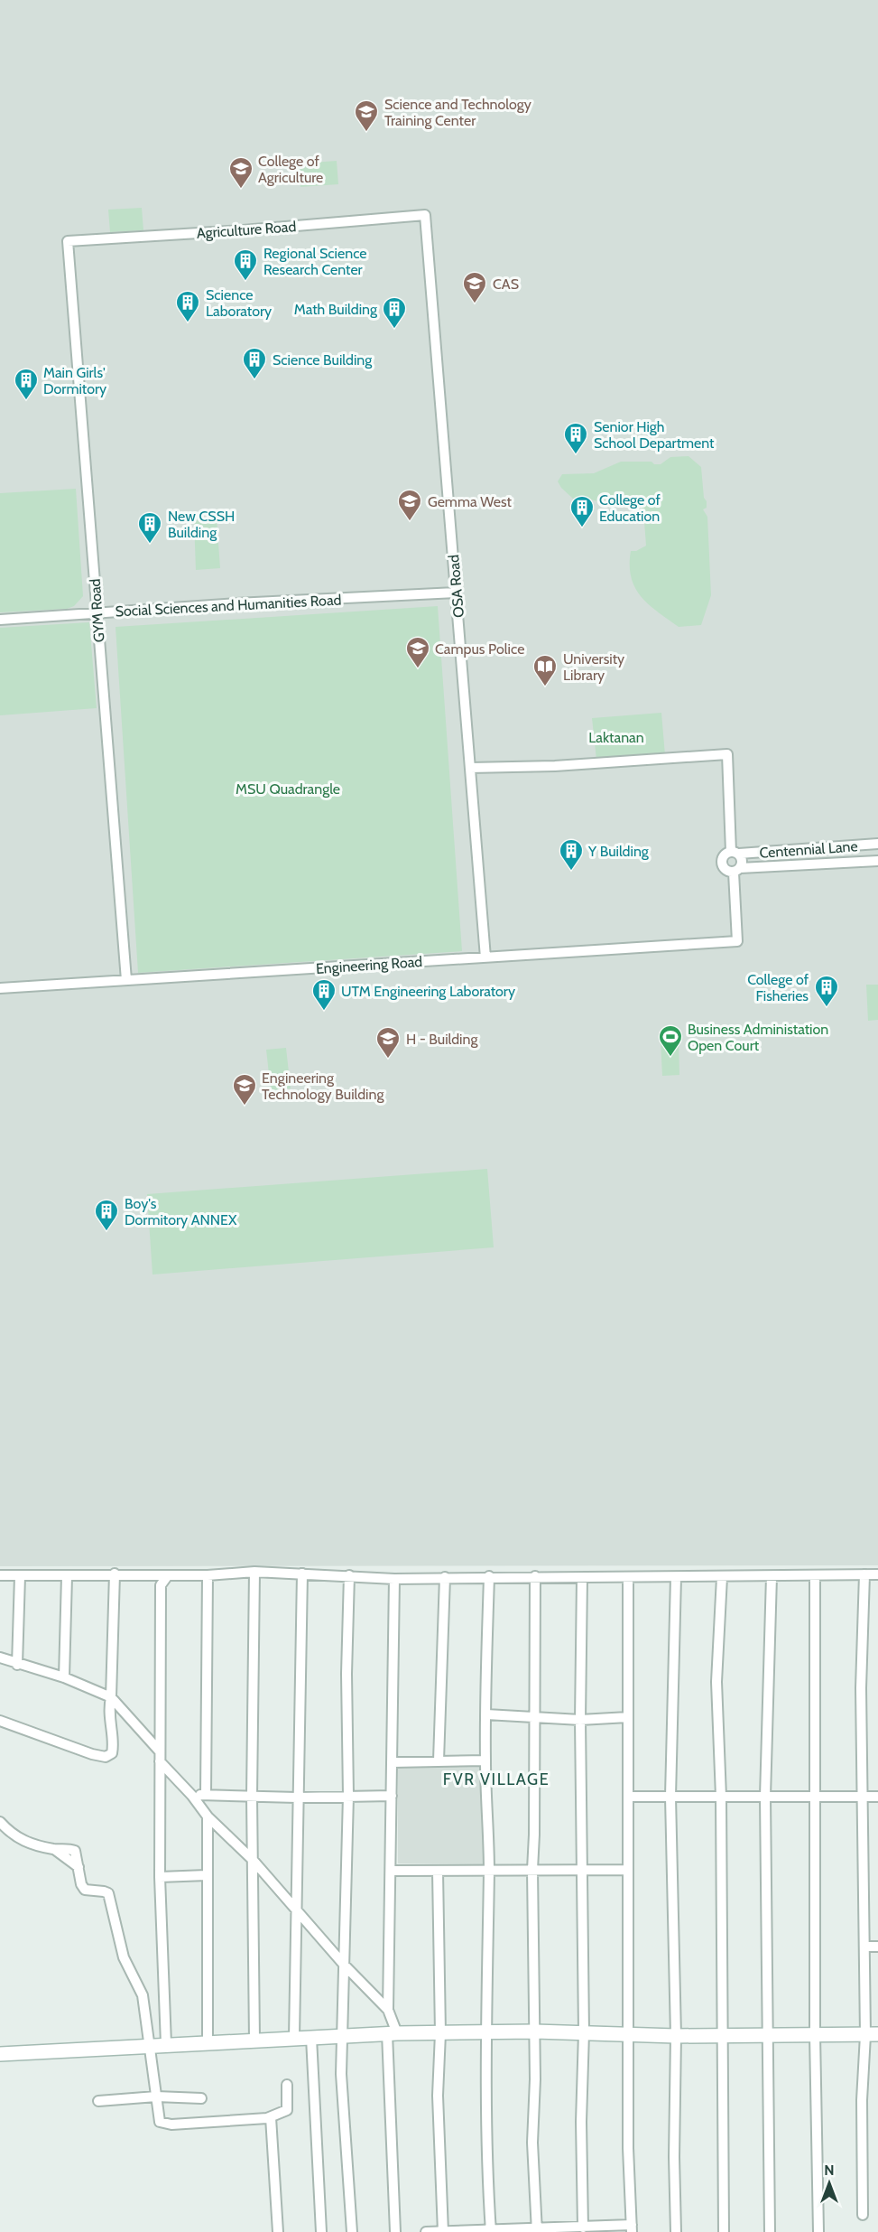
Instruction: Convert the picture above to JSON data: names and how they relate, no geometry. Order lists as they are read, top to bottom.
{
  "streets": {
    "street": [
      "Agriculture Road",
      "OSA Road",
      "Social Sciences and Humanities Road",
      "GYM Road",
      "Centennial Lane",
      "Engineering Road"
    ]
  },
  "crossings": [
    ["Agriculture Road", "OSA Road"],
    ["Agriculture Road", "GYM Road"],
    ["OSA Road", "Social Sciences and Humanities Road"],
    ["OSA Road", "Engineering Road"],
    ["Social Sciences and Humanities Road", "GYM Road"],
    ["GYM Road", "Engineering Road"],
    ["Centennial Lane", "Engineering Road"]
  ],
  "districts": ["FVR VILLAGE"],
  "parks": ["Laktanan", "MSU Quadrangle"],
  "places": {
    "school or university": [
      "Science and Technology Training Center",
      "College of Agriculture",
      "CAS",
      "Gemma West",
      "Campus Police",
      "H - Building",
      "Engineering Technology Building"
    ],
    "building": [
      "Regional Science Research Center",
      "Science Laboratory",
      "Math Building",
      "Science Building",
      "Main Girls' Dormitory",
      "Senior High School Department",
      "College of Education",
      "New CSSH Building",
      "Y Building",
      "College of Fisheries",
      "UTM Engineering Laboratory",
      "Boy's Dormitory ANNEX"
    ],
    "library": ["University Library"],
    "sports": ["Business Administation Open Court"]
  },
  "north": "top"
}
